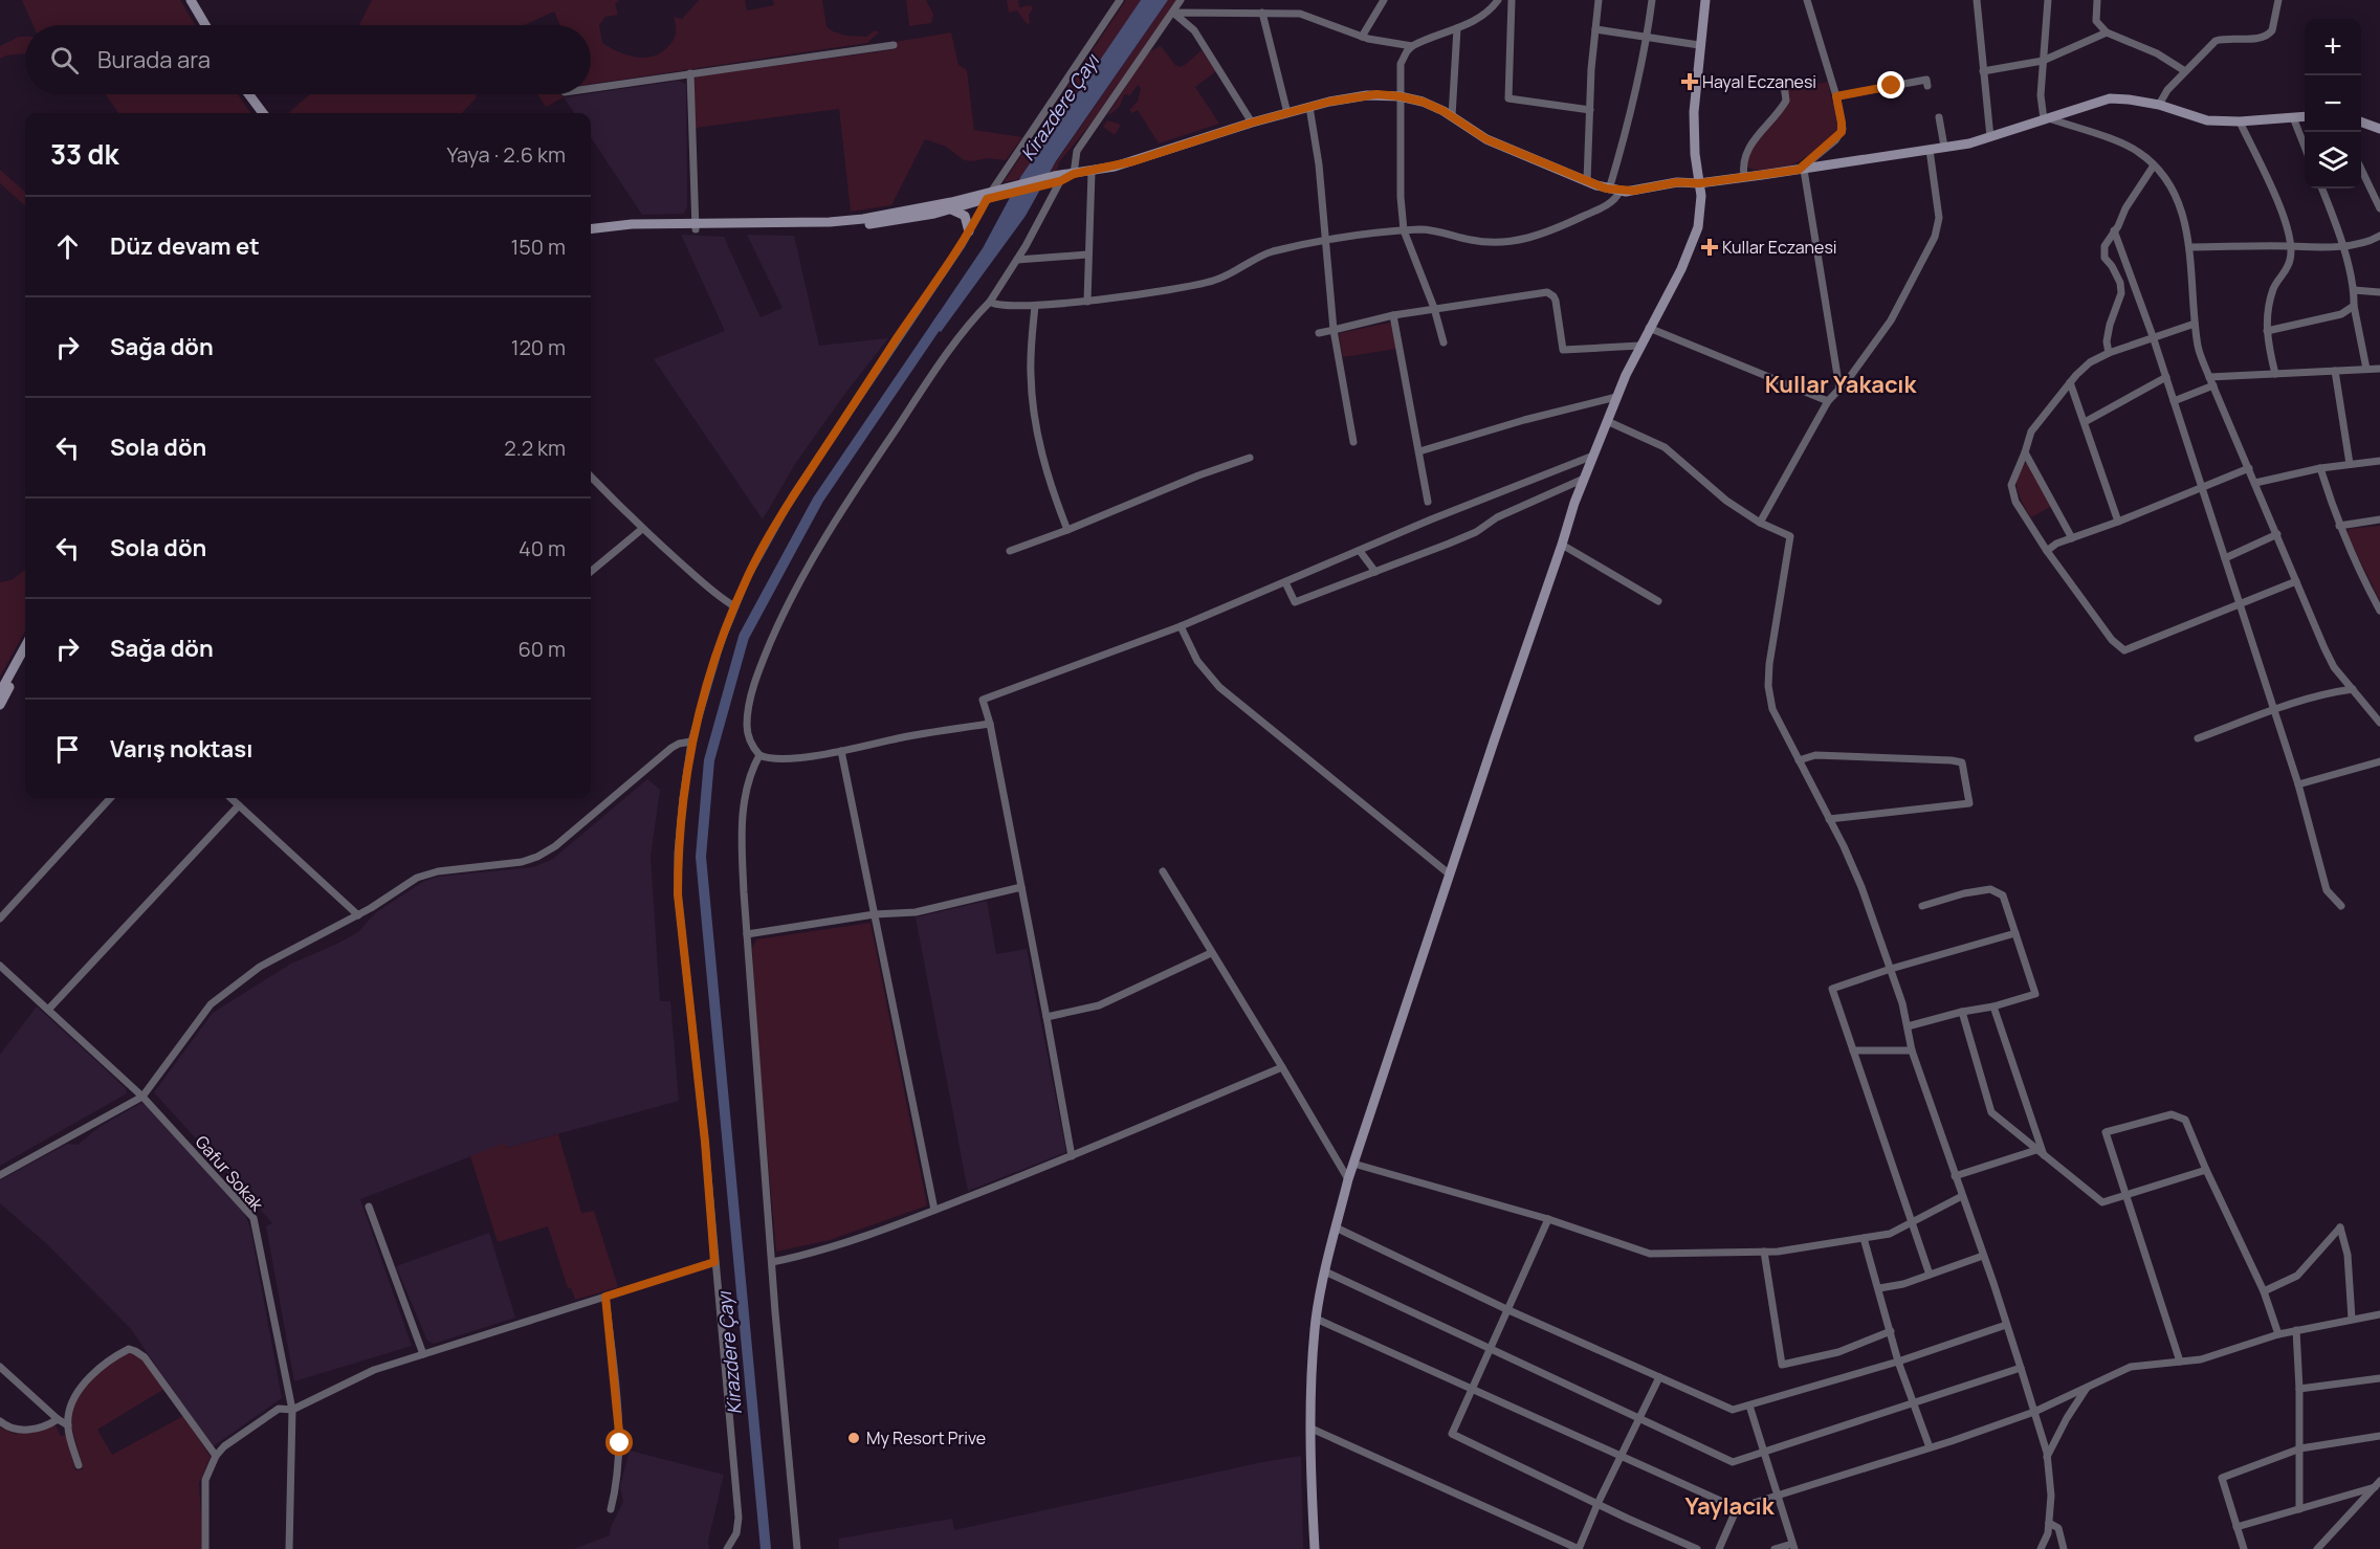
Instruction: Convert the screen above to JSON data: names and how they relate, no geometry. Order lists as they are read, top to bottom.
{
  "streets": {
    "street": ["Gafur Sokak"]
  },
  "districts": ["Kullar Yakacık", "Yaylacık"],
  "water": ["Kirazdere Çayı"],
  "places": {
    "health": ["Hayal Eczanesi", "Kullar Eczanesi"],
    "other": ["My Resort Prive"]
  },
  "page": {
    "map_buttons": ["+", "−"],
    "search": "Burada ara",
    "heading": ["33 dk", "Yaya · 2.6 km"],
    "list": [
      ["Düz devam et", "150 m"],
      ["Sağa dön", "120 m"],
      ["Sola dön", "2.2 km"],
      ["Sola dön", "40 m"],
      ["Sağa dön", "60 m"],
      "Varış noktası"
    ]
  }
}
